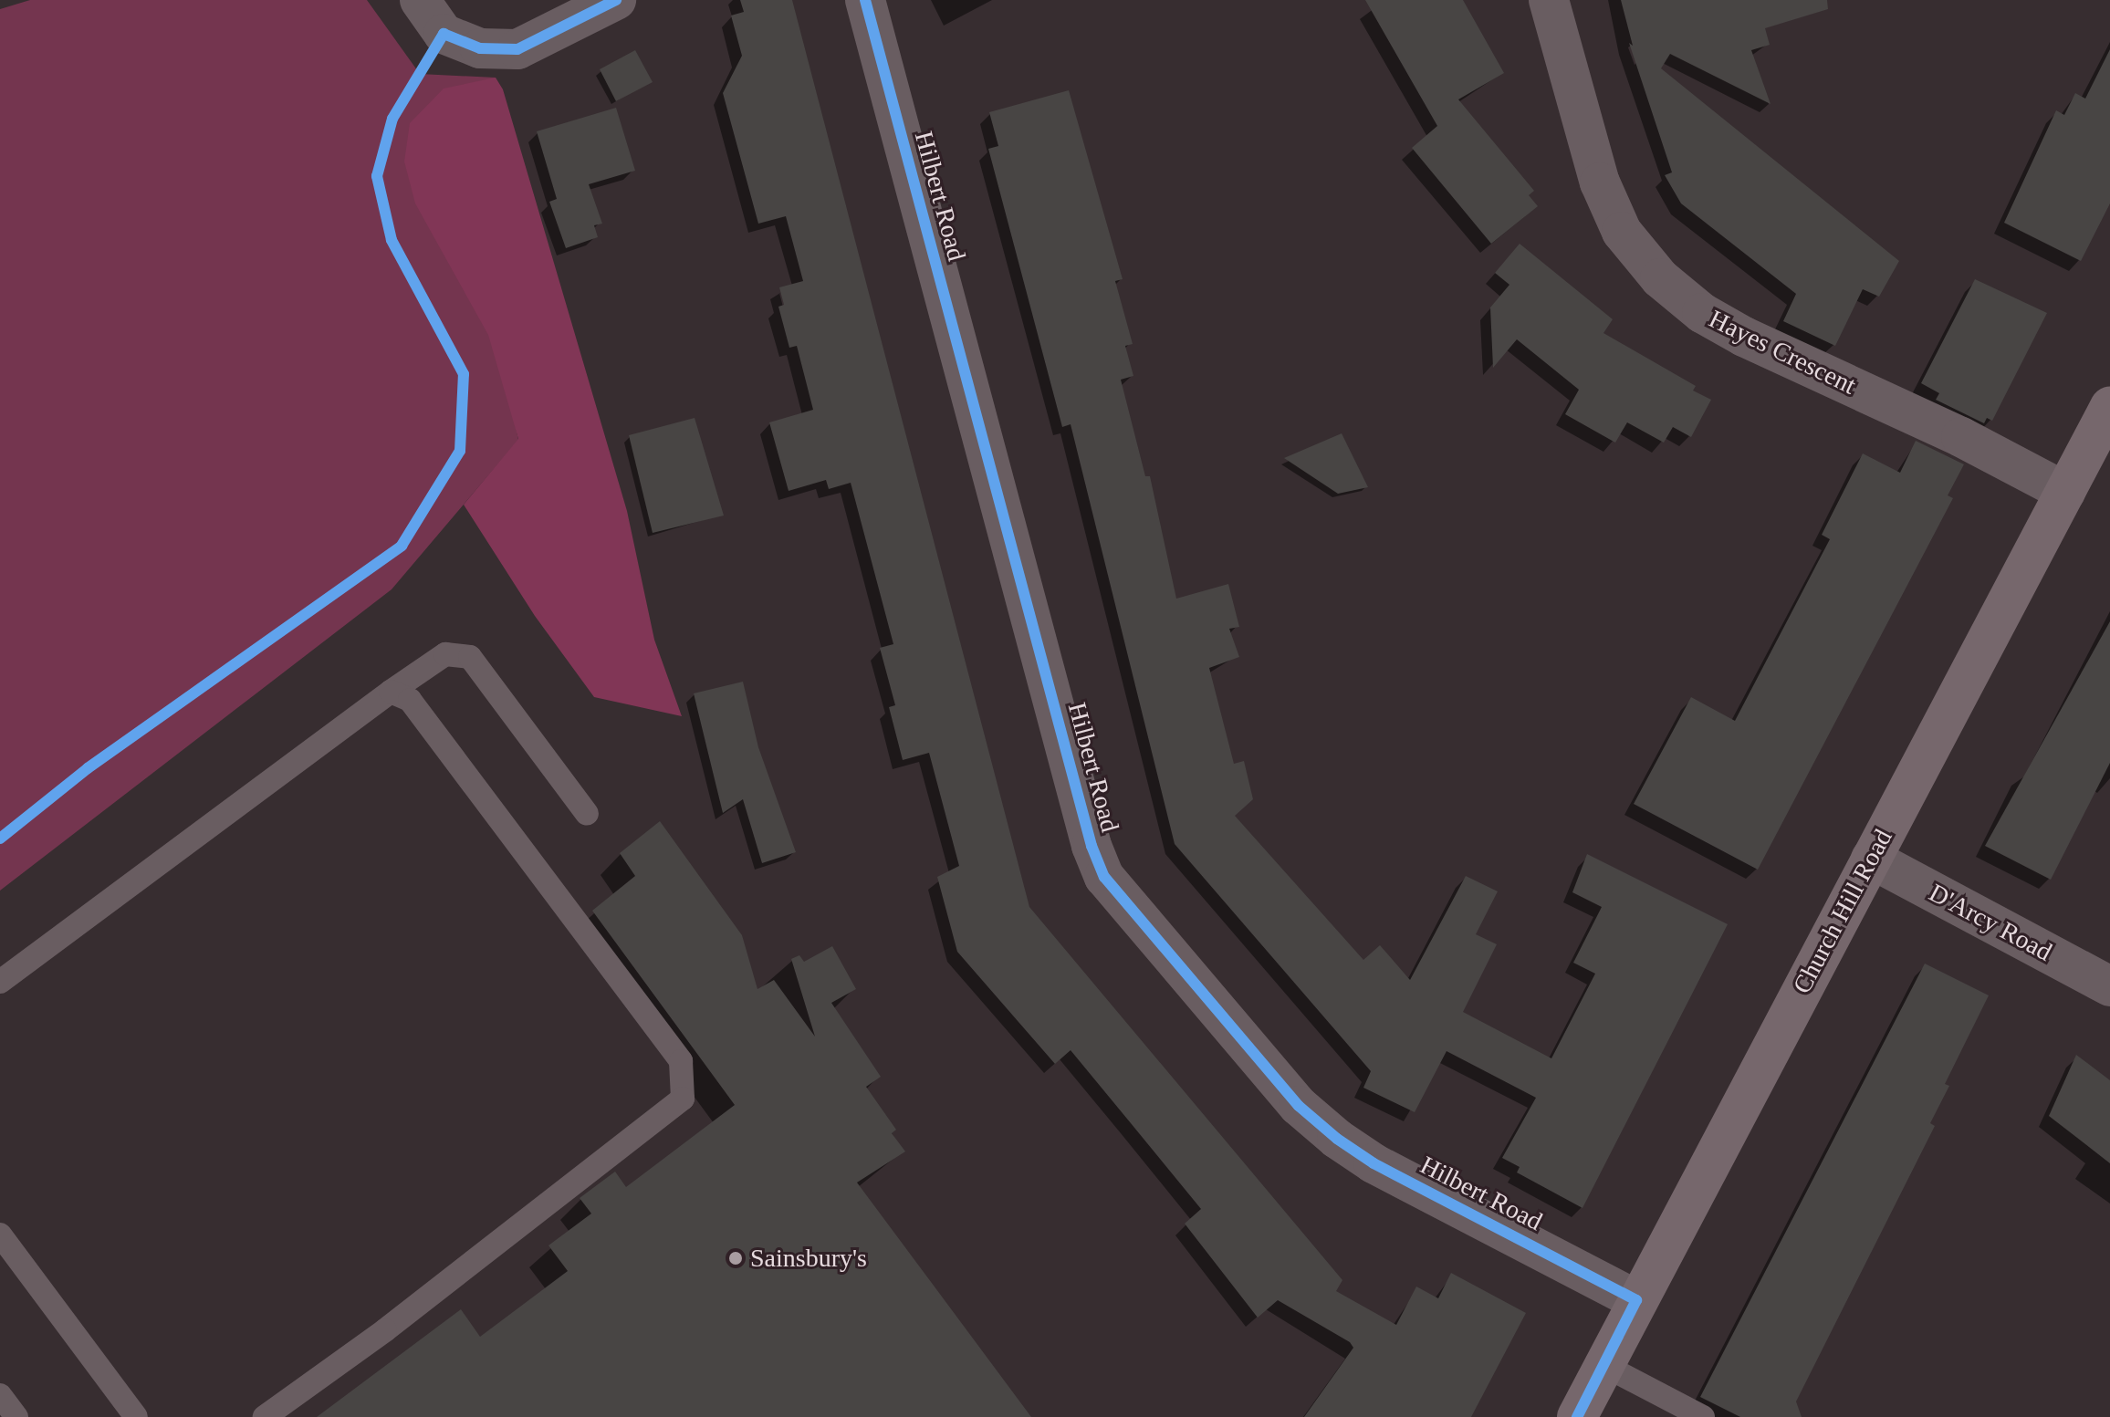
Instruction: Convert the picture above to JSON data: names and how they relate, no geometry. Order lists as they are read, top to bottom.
{
  "streets": {
    "street": [
      "Hilbert Road",
      "Hayes Crescent",
      "Church Hill Road",
      "D'Arcy Road"
    ]
  },
  "crossings": [
    ["Hilbert Road", "Church Hill Road"],
    ["Hayes Crescent", "Church Hill Road"],
    ["Church Hill Road", "D'Arcy Road"]
  ],
  "places": ["Sainsbury's"]
}
